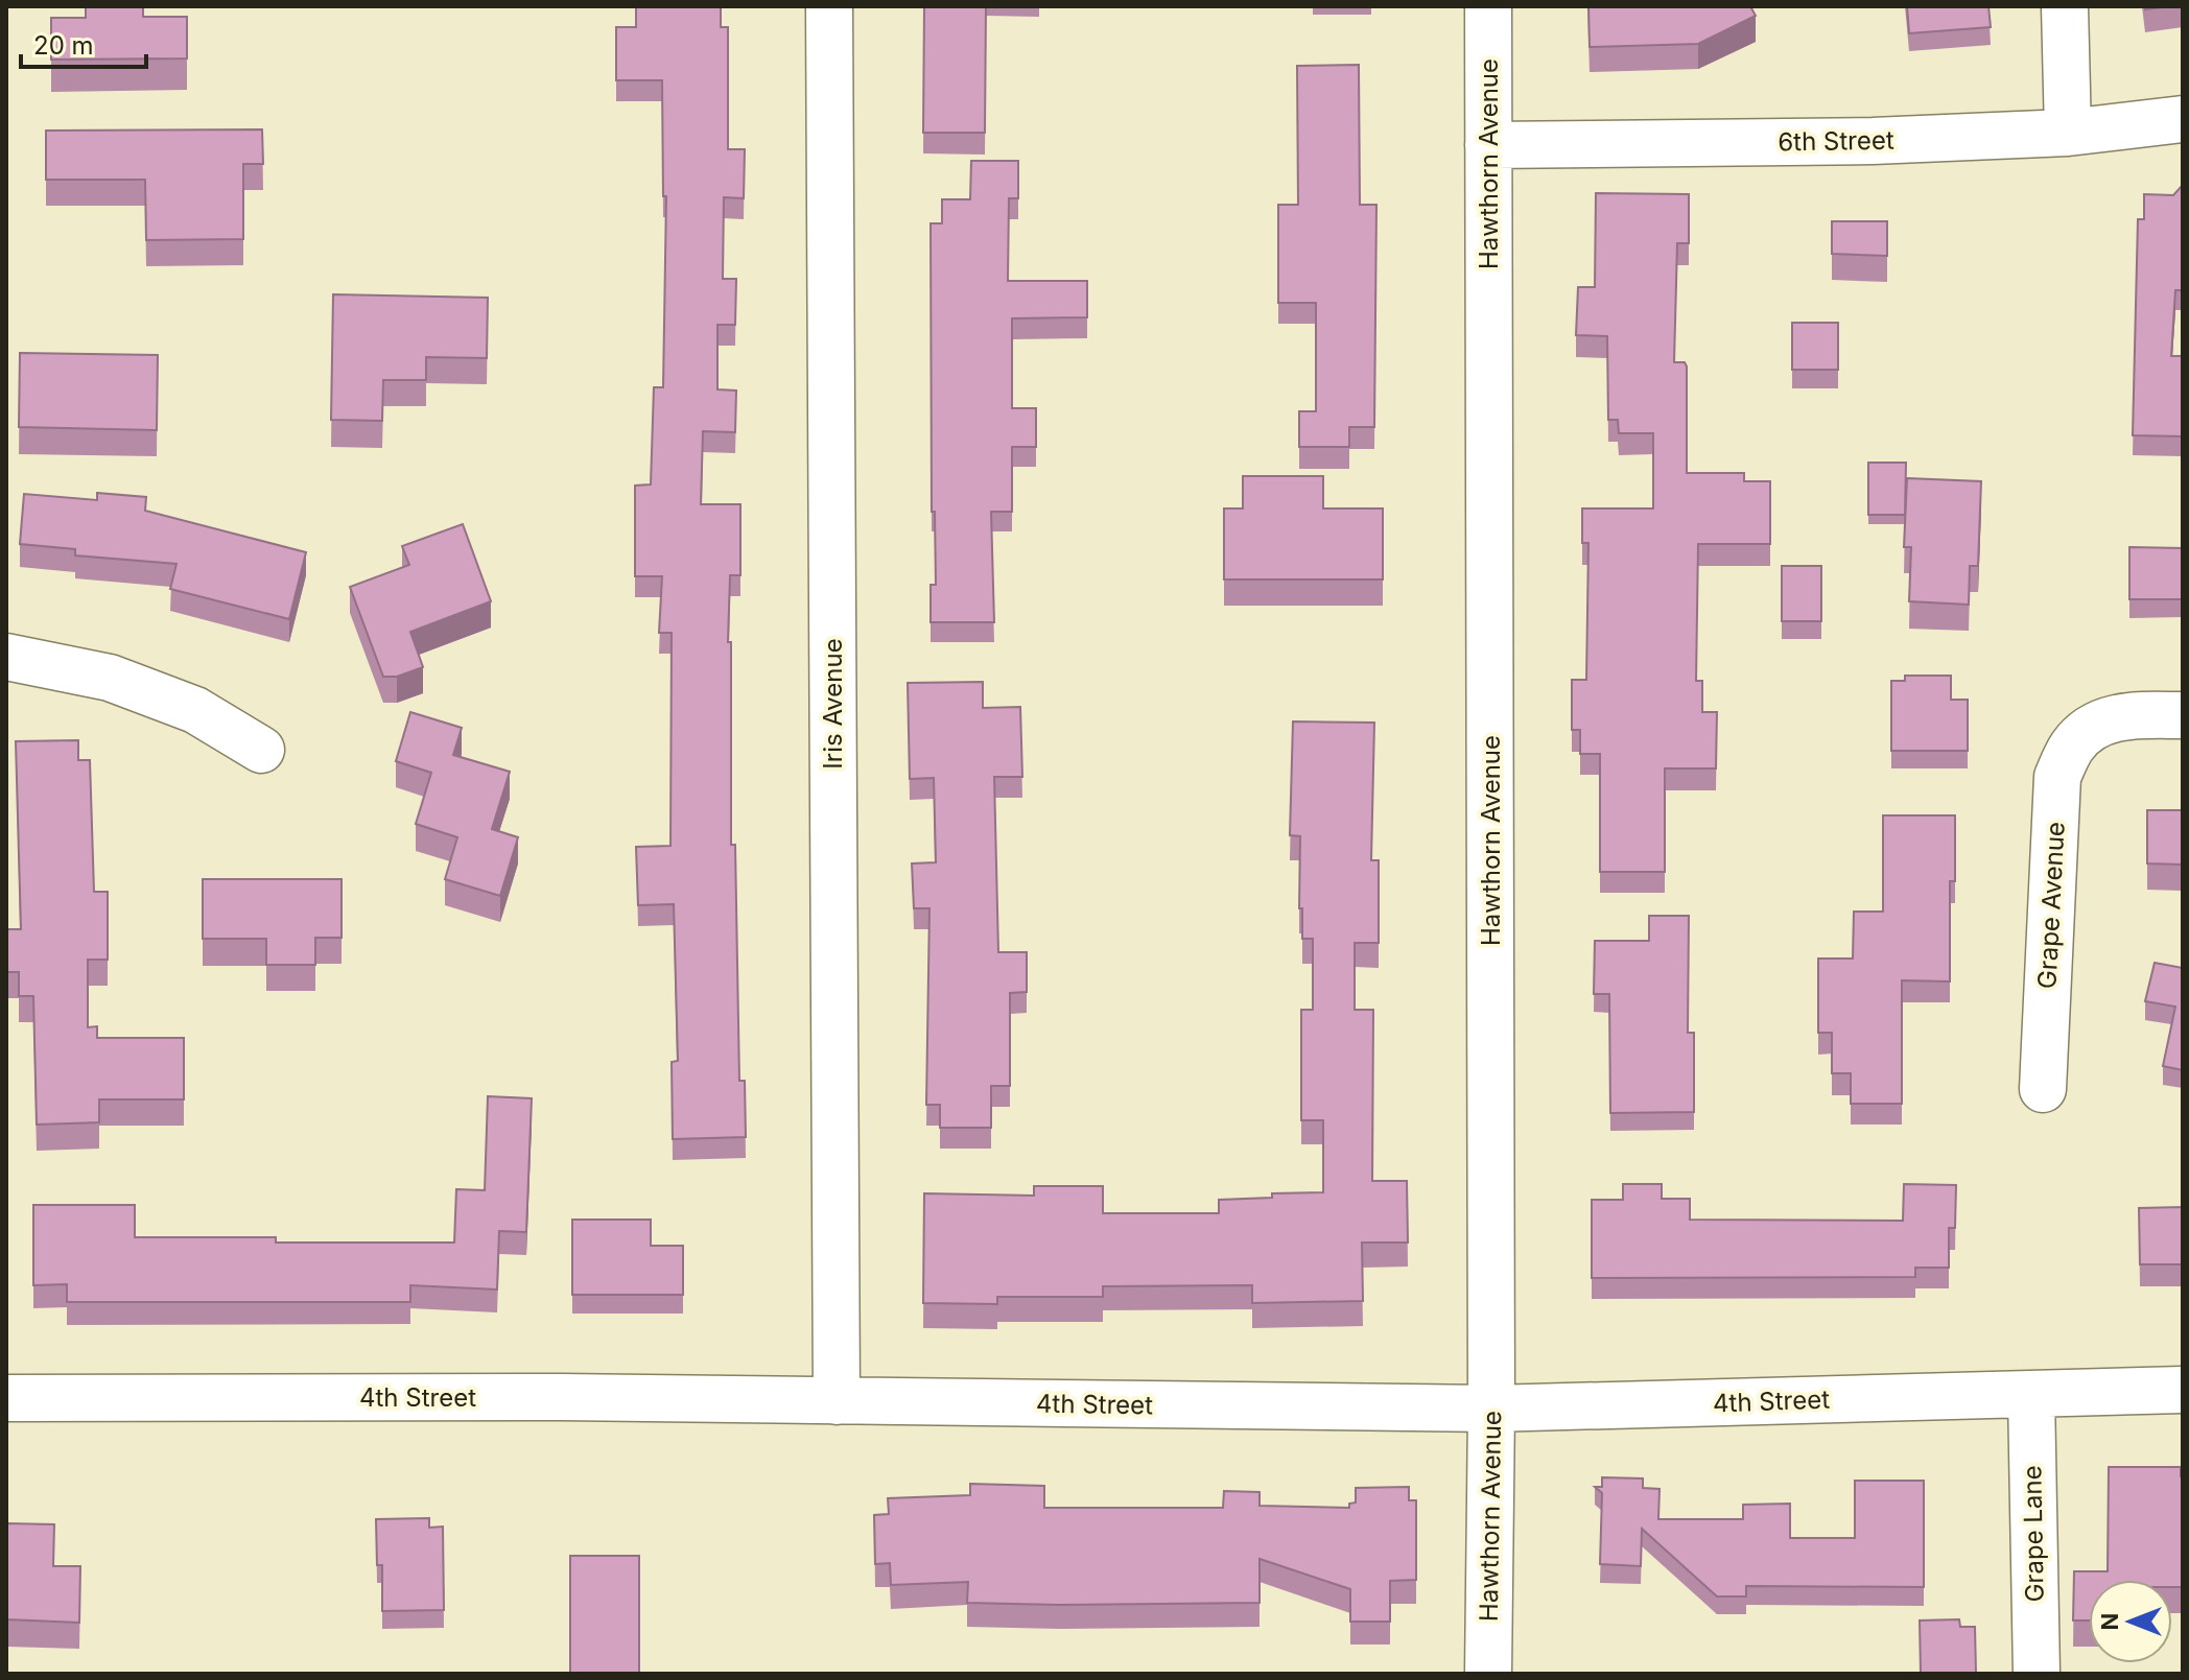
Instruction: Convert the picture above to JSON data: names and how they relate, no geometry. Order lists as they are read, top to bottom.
{
  "streets": {
    "street": [
      "6th Street",
      "Hawthorn Avenue",
      "Iris Avenue",
      "Grape Avenue",
      "4th Street",
      "Grape Lane"
    ]
  },
  "crossings": [
    ["6th Street", "Hawthorn Avenue"],
    ["Hawthorn Avenue", "4th Street"],
    ["Iris Avenue", "4th Street"],
    ["4th Street", "Grape Lane"]
  ],
  "scale_bar": "20 m",
  "north": "left"
}
